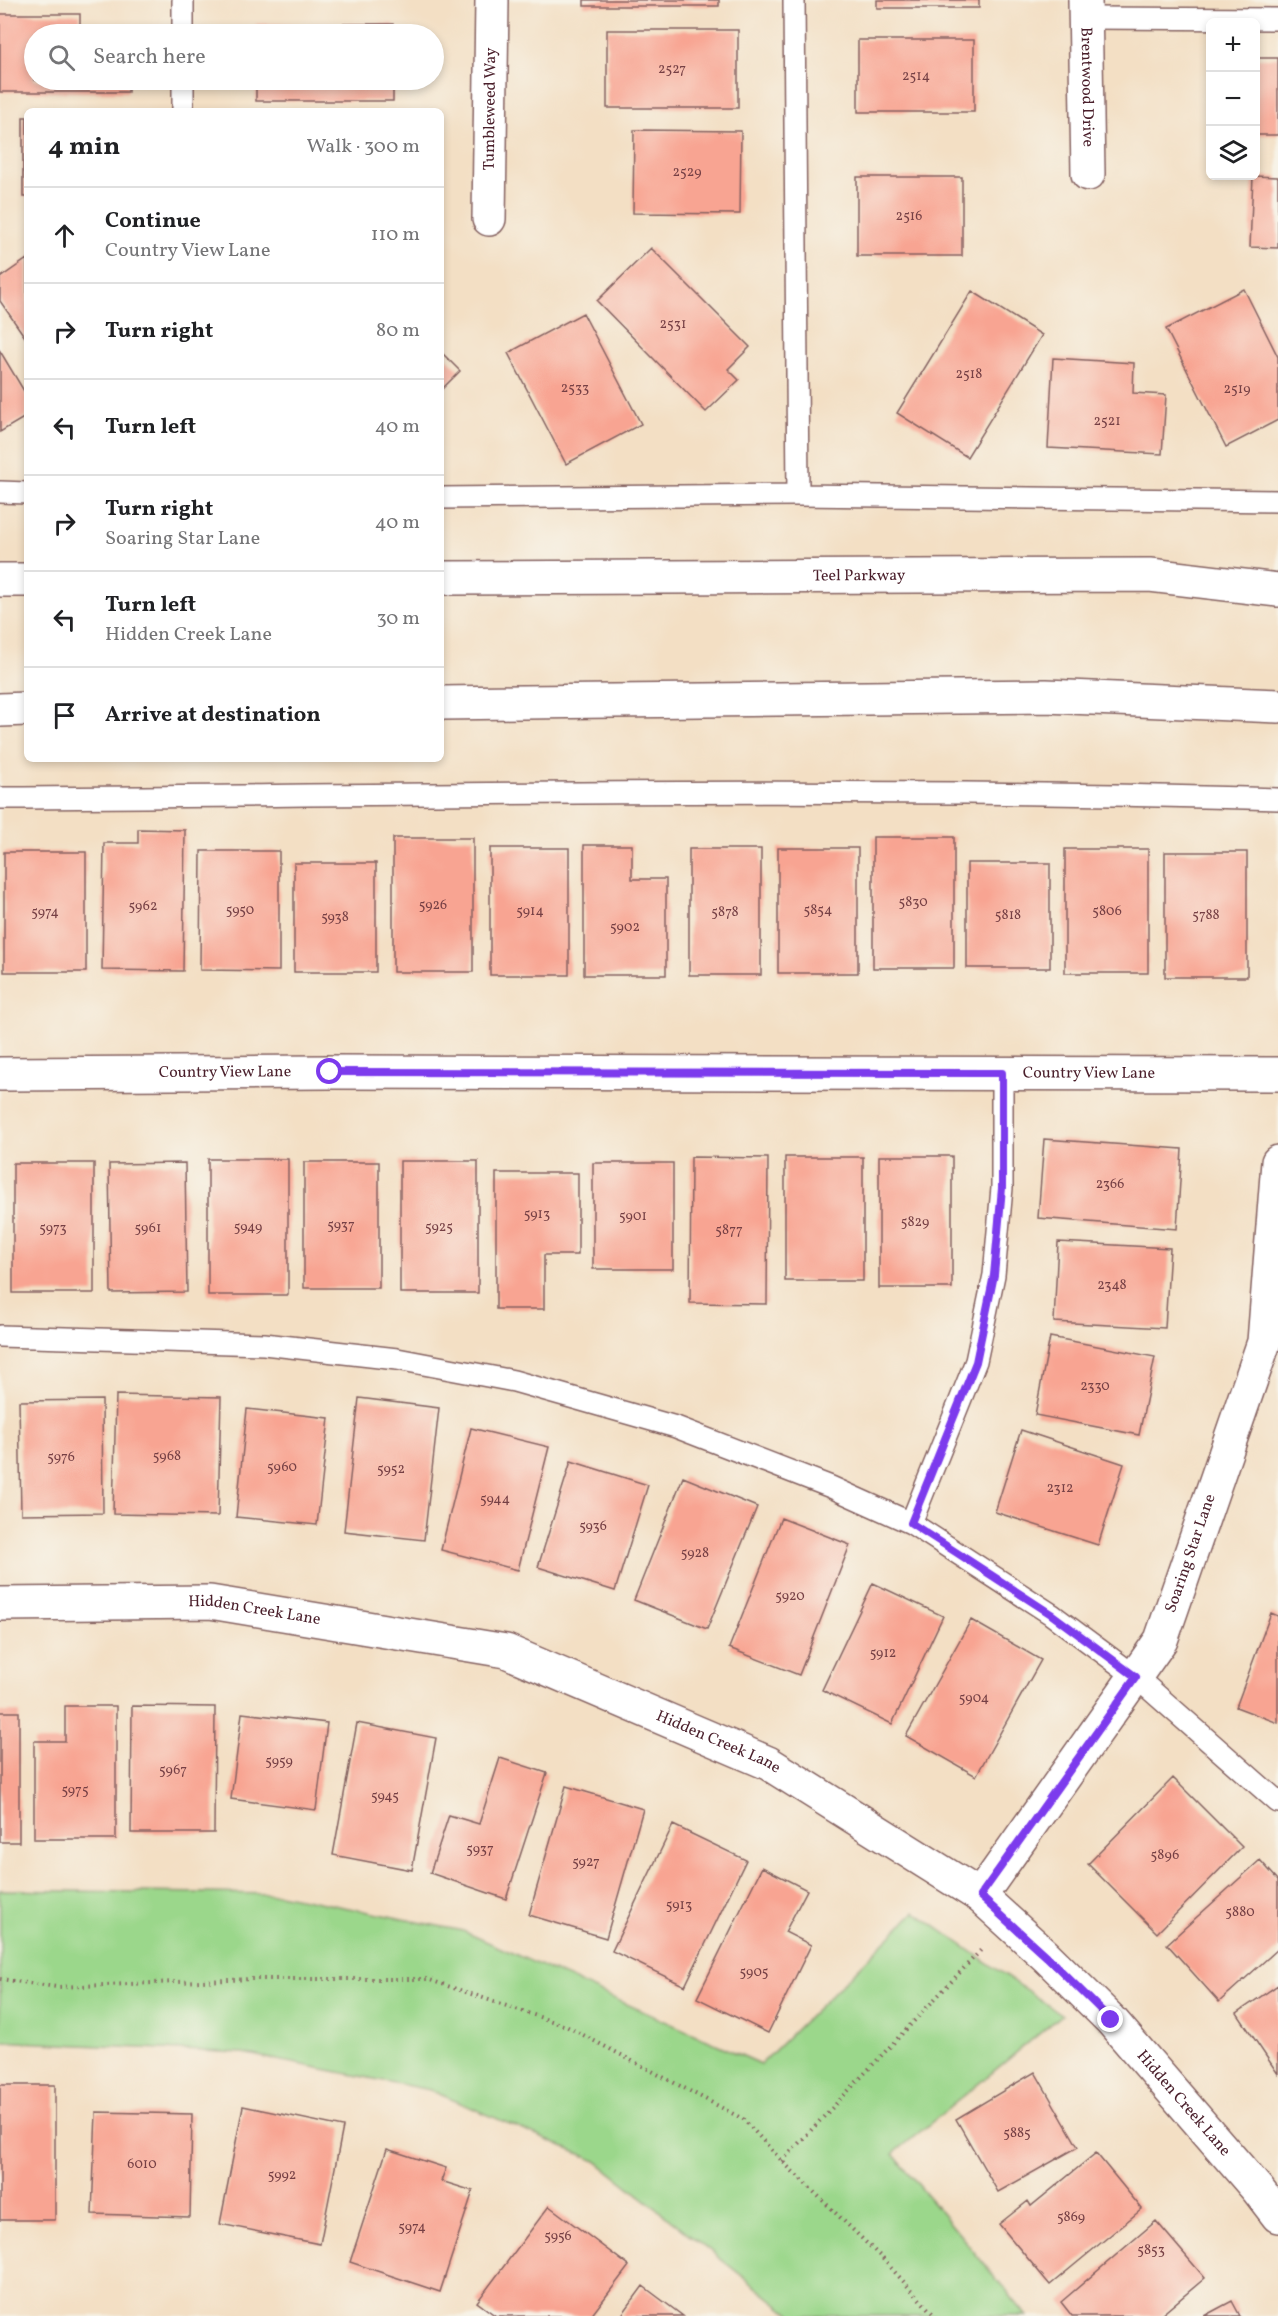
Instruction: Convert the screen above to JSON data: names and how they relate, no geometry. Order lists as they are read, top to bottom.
{
  "streets": {
    "street": [
      "Brentwood Drive",
      "Tumbleweed Way",
      "Teel Parkway",
      "Country View Lane",
      "Soaring Star Lane",
      "Hidden Creek Lane"
    ]
  },
  "crossings": [
    ["Soaring Star Lane", "Hidden Creek Lane"]
  ],
  "house_numbers": [
    "2527",
    "2514",
    "2529",
    "2516",
    "2531",
    "2518",
    "2533",
    "2519",
    "2521",
    "5830",
    "5926",
    "5962",
    "5950",
    "5854",
    "5914",
    "5806",
    "5974",
    "5878",
    "5818",
    "5788",
    "5938",
    "5902",
    "2366",
    "5913",
    "5901",
    "5829",
    "5937",
    "5949",
    "5925",
    "5973",
    "5961",
    "5877",
    "2348",
    "2330",
    "5968",
    "5976",
    "5960",
    "5952",
    "2312",
    "5944",
    "5936",
    "5928",
    "5920",
    "5912",
    "5904",
    "5959",
    "5967",
    "5975",
    "5945",
    "5937",
    "5896",
    "5927",
    "5913",
    "5880",
    "5905",
    "5885",
    "6010",
    "5992",
    "5869",
    "5974",
    "5956",
    "5853"
  ],
  "page": {
    "map_buttons": ["+", "−"],
    "search": "Search here",
    "heading": ["4 min", "Walk · 300 m"],
    "list": [
      ["Continue", "Country View Lane", "110 m"],
      ["Turn right", "80 m"],
      ["Turn left", "40 m"],
      ["Turn right", "Soaring Star Lane", "40 m"],
      ["Turn left", "Hidden Creek Lane", "30 m"],
      "Arrive at destination"
    ]
  }
}
